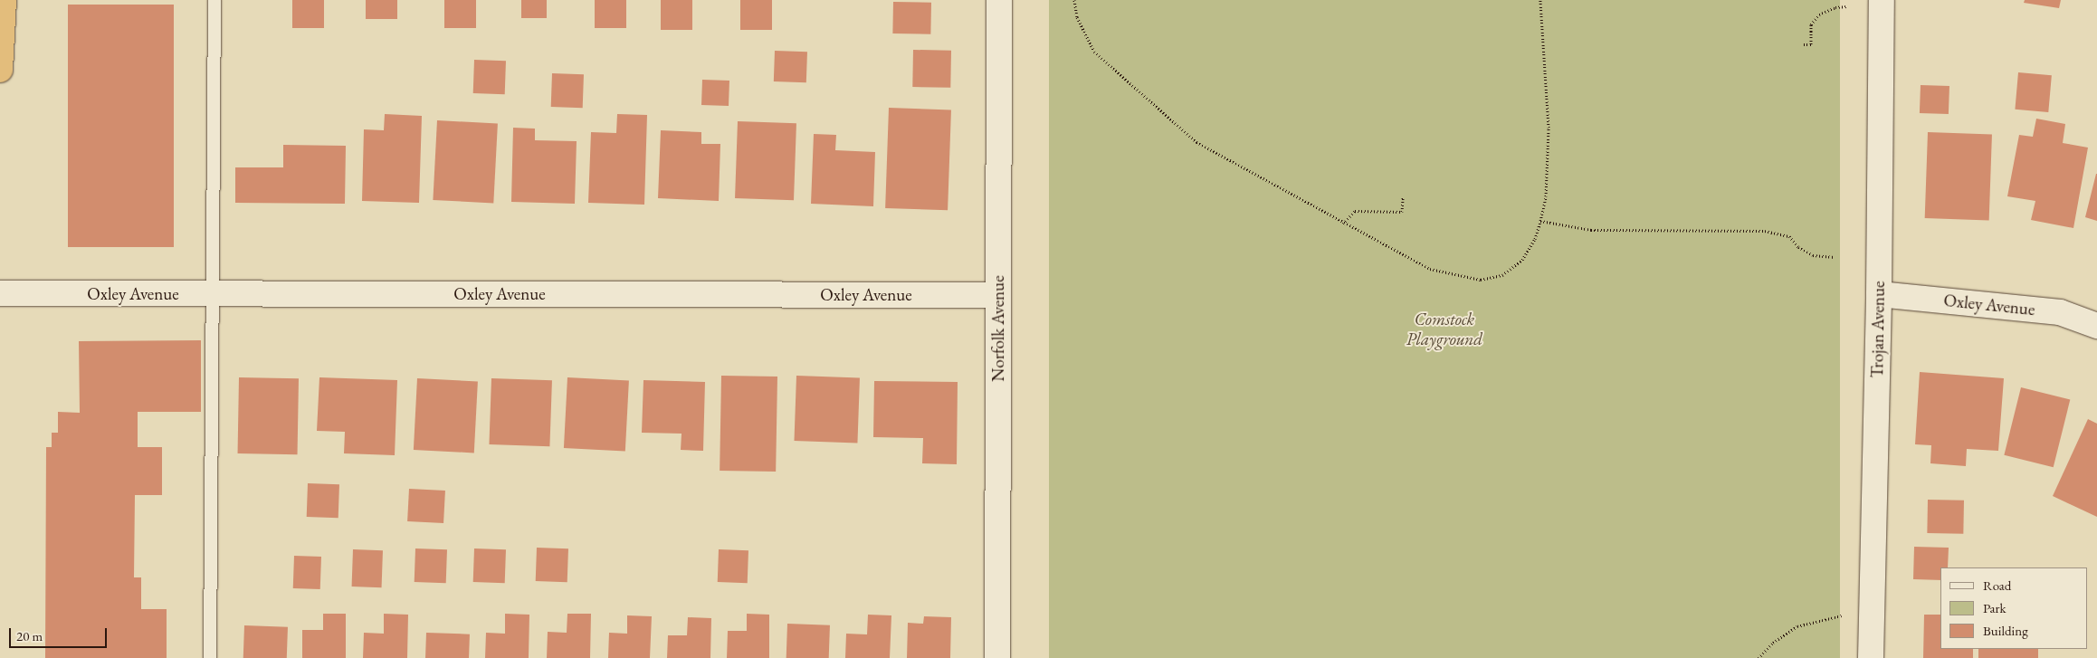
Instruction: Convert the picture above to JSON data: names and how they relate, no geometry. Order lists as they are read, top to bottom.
{
  "streets": {
    "street": ["Oxley Avenue", "Norfolk Avenue", "Trojan Avenue"]
  },
  "crossings": [
    ["Oxley Avenue", "Norfolk Avenue"],
    ["Oxley Avenue", "Trojan Avenue"]
  ],
  "parks": ["Comstock Playground"],
  "legend": ["Road", "Park", "Building"],
  "scale_bar": "20 m"
}
